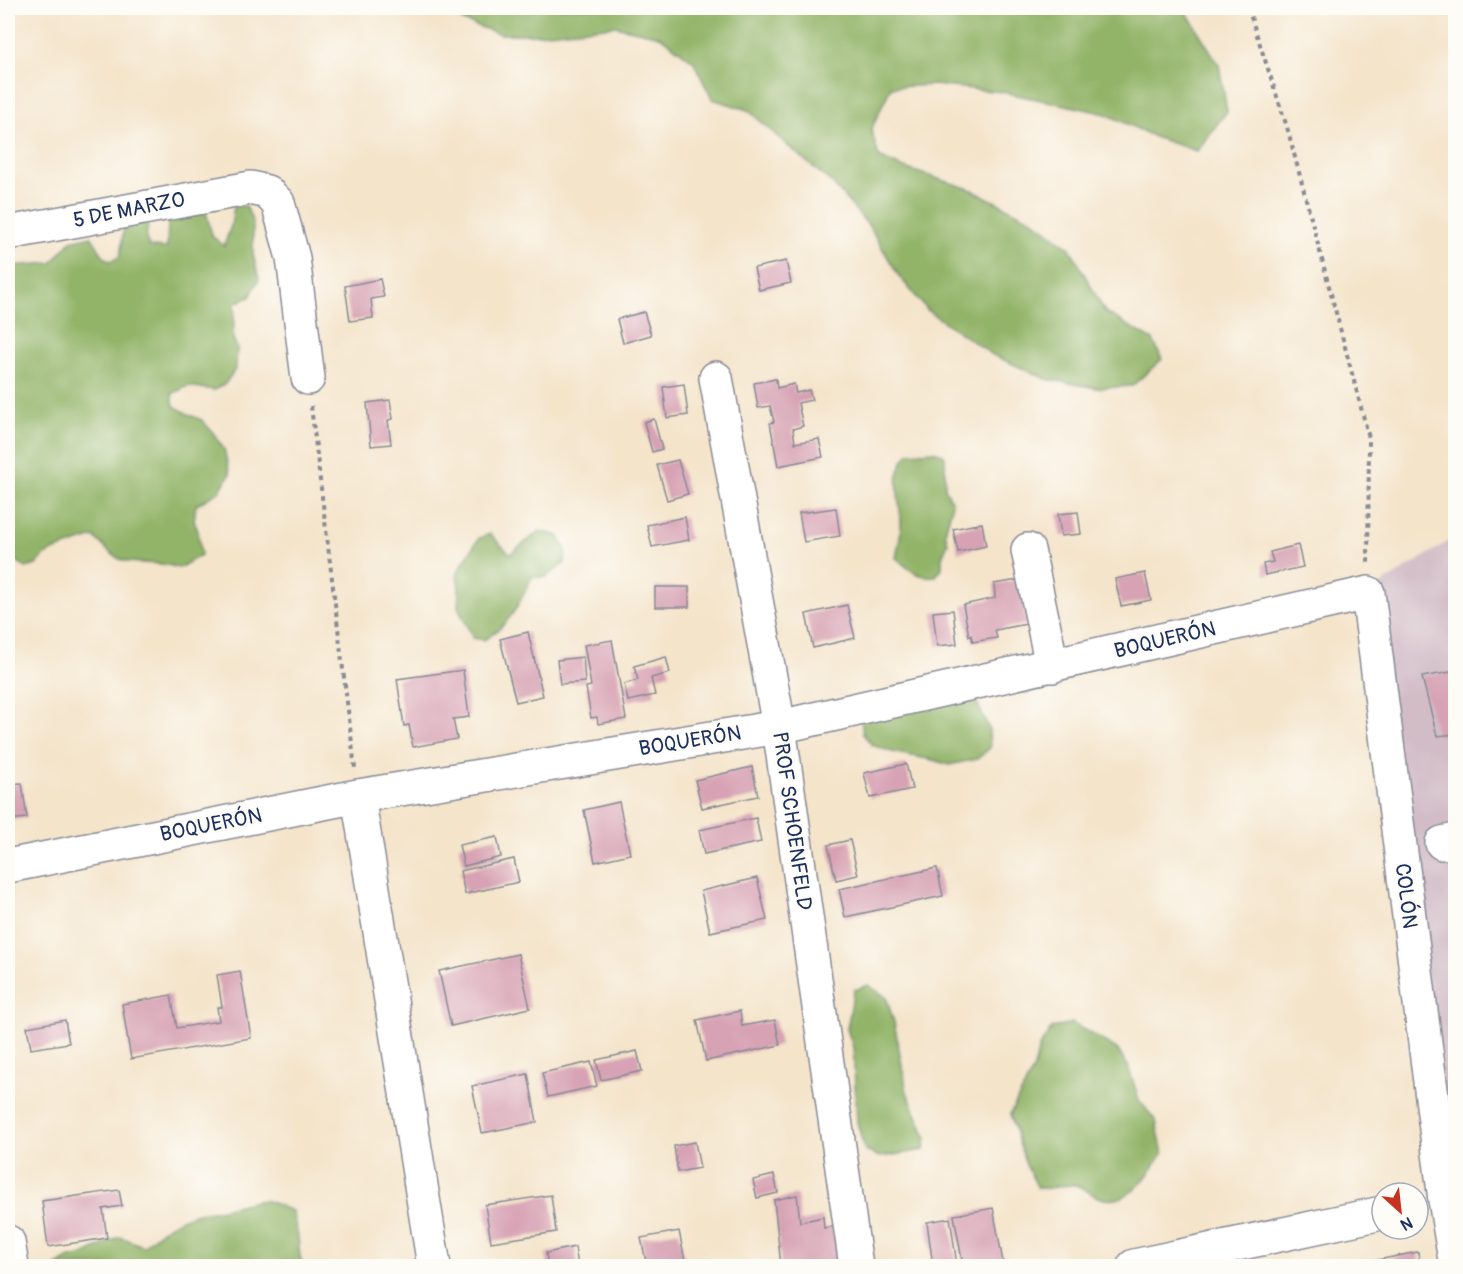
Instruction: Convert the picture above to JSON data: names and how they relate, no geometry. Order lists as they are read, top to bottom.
{
  "streets": {
    "street": [
      "5 DE MARZO",
      "BOQUERÓN",
      "PROF SCHOENFELD",
      "COLÓN"
    ]
  },
  "crossings": [
    ["BOQUERÓN", "PROF SCHOENFELD"],
    ["BOQUERÓN", "COLÓN"]
  ],
  "north": "bottom right"
}
